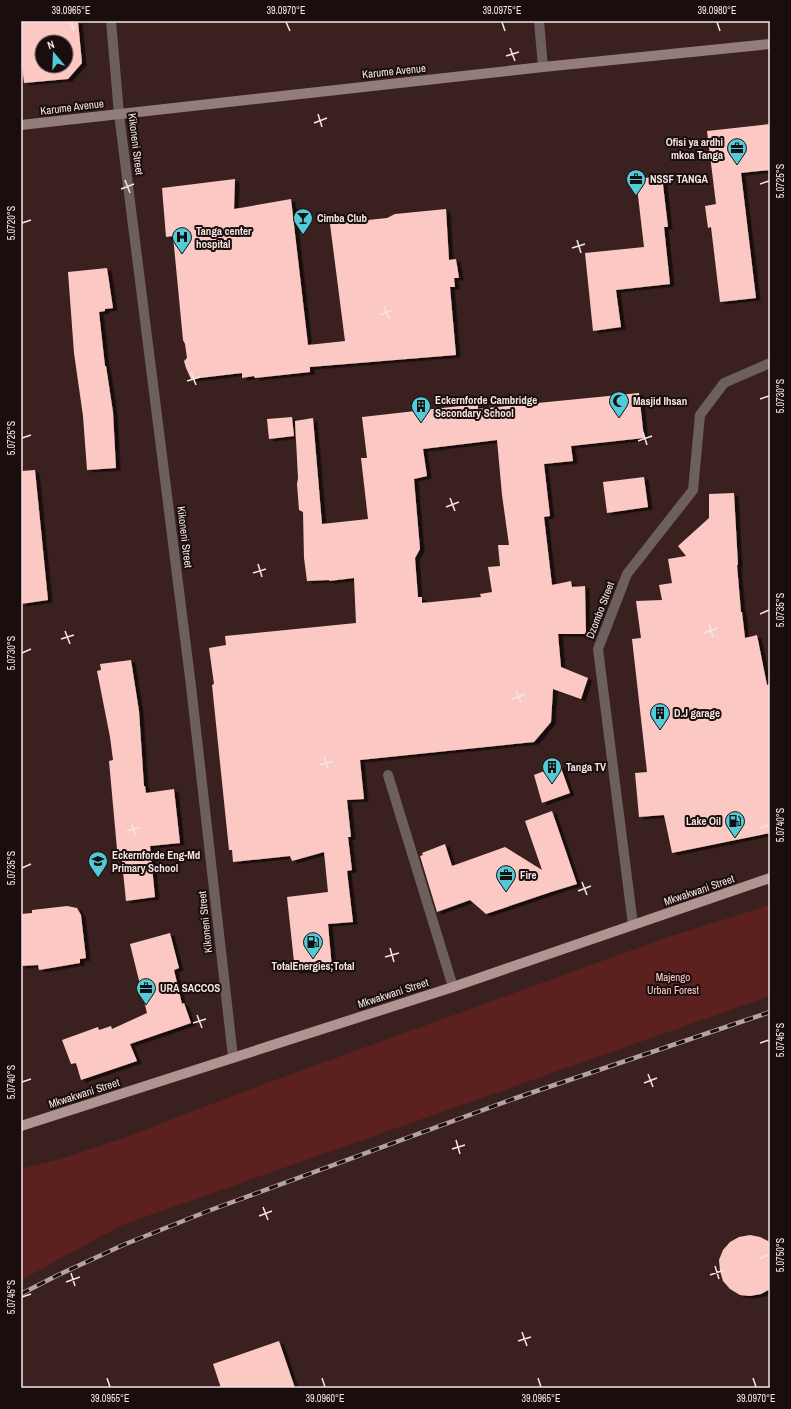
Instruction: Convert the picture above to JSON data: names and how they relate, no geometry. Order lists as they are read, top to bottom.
{
  "streets": {
    "main road": ["Karume Avenue", "Mkwakwani Street"],
    "street": ["Kikoneni Street", "Dzombo Street"]
  },
  "crossings": [
    ["Karume Avenue", "Kikoneni Street"],
    ["Kikoneni Street", "Mkwakwani Street"],
    ["Dzombo Street", "Mkwakwani Street"]
  ],
  "parks": ["Majengo Urban Forest"],
  "places": {
    "office": [
      "Ofisi ya ardhi mkoa Tanga",
      "NSSF TANGA",
      "Fire",
      "URA SACCOS"
    ],
    "bar": ["Cimba Club"],
    "hospital": ["Tanga center hospital"],
    "mosque": ["Masjid Ihsan"],
    "building": ["Eckernforde Cambridge Secondary School", "D.J garage", "Tanga TV"],
    "fuel station": ["Lake Oil", "TotalEnergies;Total"],
    "school or university": ["Eckernforde Eng-Md Primary School"]
  },
  "north": "top",
  "coordinates": [
    "39.0965°E",
    "39.0970°E",
    "39.0975°E",
    "39.0980°E",
    "5.0725°S",
    "5.0720°S",
    "5.0730°S",
    "5.0735°S",
    "5.0740°S",
    "5.0745°S",
    "5.0750°S",
    "39.0955°E",
    "39.0960°E"
  ]
}
